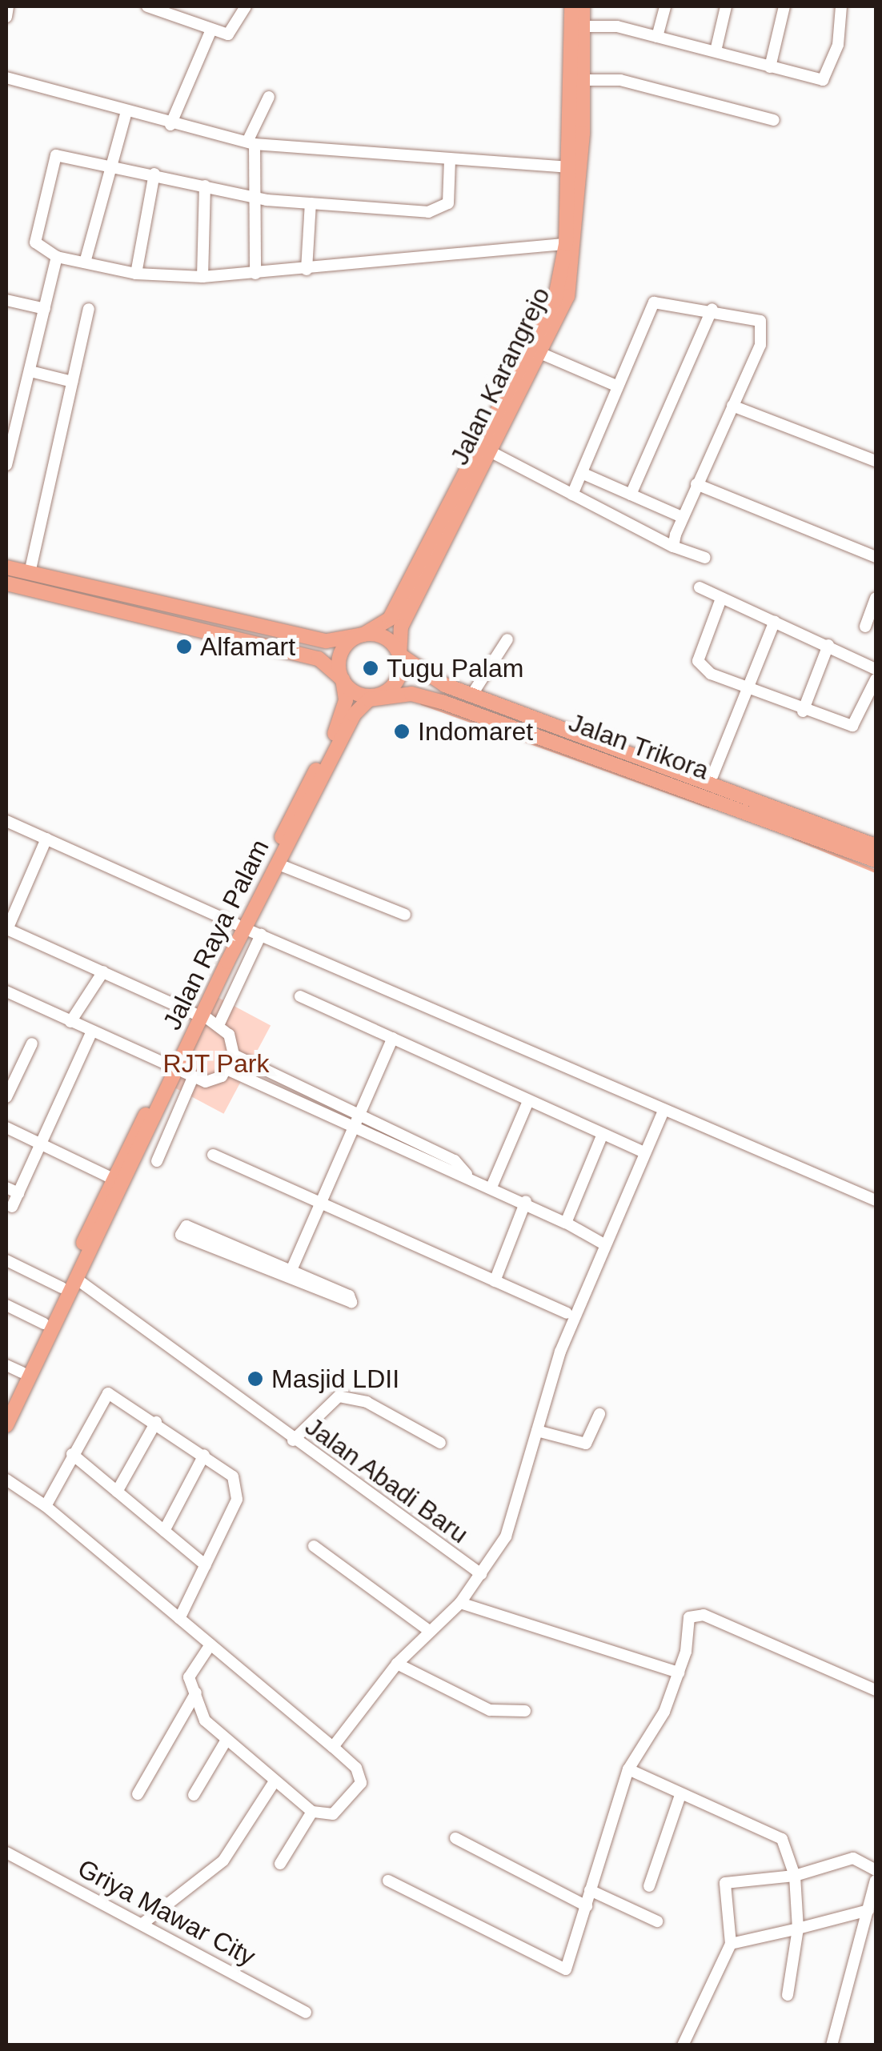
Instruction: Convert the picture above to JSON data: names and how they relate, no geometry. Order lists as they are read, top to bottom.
{
  "streets": {
    "main road": ["Jalan Karangrejo", "Jalan Trikora", "Jalan Raya Palam"],
    "street": ["Jalan Abadi Baru", "Griya Mawar City"]
  },
  "crossings": [
    ["Jalan Karangrejo", "Jalan Trikora"],
    ["Jalan Karangrejo", "Jalan Raya Palam"],
    ["Jalan Trikora", "Jalan Raya Palam"],
    ["Jalan Raya Palam", "Jalan Abadi Baru"]
  ],
  "parks": ["RJT Park"],
  "places": [
    "Alfamart",
    "Tugu Palam",
    "Indomaret",
    "Masjid LDII"
  ]
}
